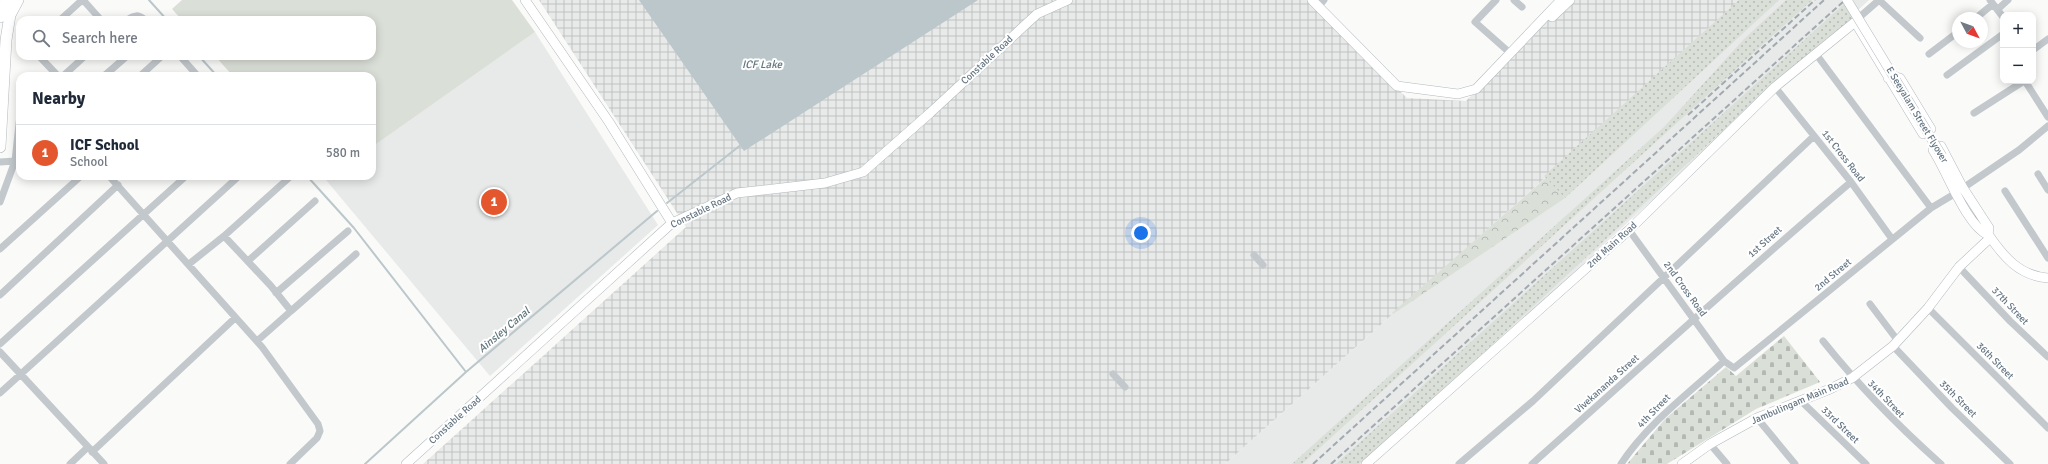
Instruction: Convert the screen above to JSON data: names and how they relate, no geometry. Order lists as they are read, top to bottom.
{
  "streets": {
    "street": [
      "Constable Road",
      "E Seeyalam Street Flyover",
      "1st Cross Road",
      "1st Street",
      "2nd Main Road",
      "2nd Street",
      "2nd Cross Road",
      "37th Street",
      "36th Street",
      "Vivekananda Street",
      "34th Street",
      "35th Street",
      "Jambulingam Main Road",
      "4th Street",
      "33rd Street"
    ]
  },
  "crossings": [
    ["E Seeyalam Street Flyover", "Jambulingam Main Road"],
    ["1st Cross Road", "1st Street"],
    ["1st Cross Road", "2nd Main Road"],
    ["1st Cross Road", "2nd Street"],
    ["1st Street", "2nd Cross Road"],
    ["1st Street", "Vivekananda Street"],
    ["2nd Main Road", "2nd Cross Road"],
    ["2nd Street", "2nd Cross Road"],
    ["2nd Street", "4th Street"],
    ["2nd Cross Road", "Vivekananda Street"],
    ["2nd Cross Road", "4th Street"],
    ["37th Street", "Jambulingam Main Road"],
    ["36th Street", "Jambulingam Main Road"],
    ["34th Street", "Jambulingam Main Road"],
    ["35th Street", "Jambulingam Main Road"],
    ["Jambulingam Main Road", "33rd Street"]
  ],
  "water": ["ICF Lake", "Ainsley Canal"],
  "north": "bottom right",
  "page": {
    "map_buttons": ["+", "−"],
    "search": "Search here",
    "heading": "Nearby",
    "list": [
      {
        "mark": "1",
        "name": "ICF School",
        "note": "School",
        "value": "580 m"
      }
    ],
    "pins": "1"
  }
}
